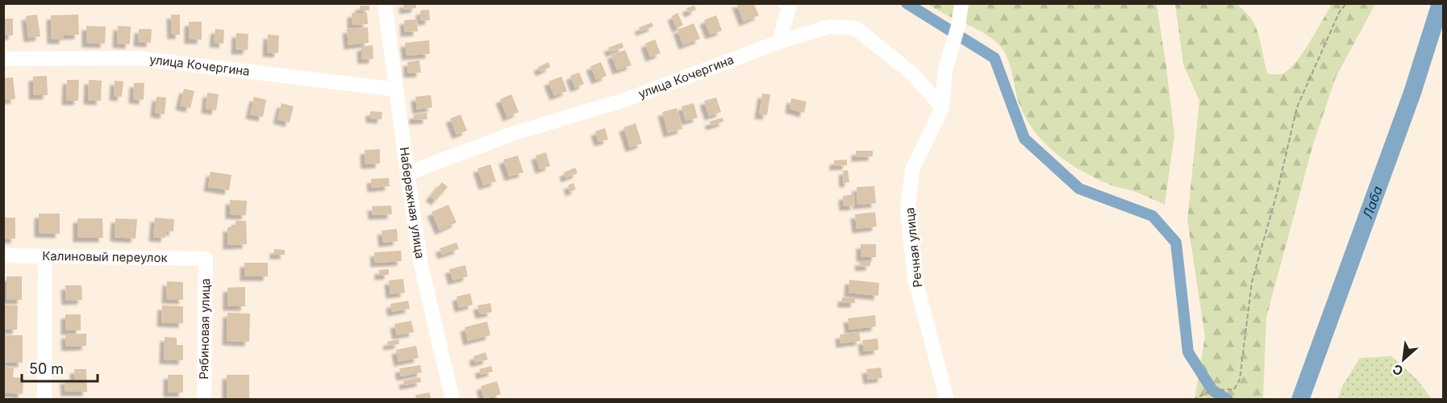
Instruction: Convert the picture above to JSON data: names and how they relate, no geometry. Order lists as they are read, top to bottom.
{
  "streets": {
    "street": [
      "улица Кочергина",
      "Набережная улица",
      "Речная улица",
      "Калиновый переулок",
      "Рябиновая улица"
    ]
  },
  "crossings": [
    ["улица Кочергина", "Набережная улица"],
    ["улица Кочергина", "Речная улица"],
    ["Калиновый переулок", "Рябиновая улица"]
  ],
  "water": ["Лаба"],
  "scale_bar": "50 m",
  "north": "bottom left"
}
